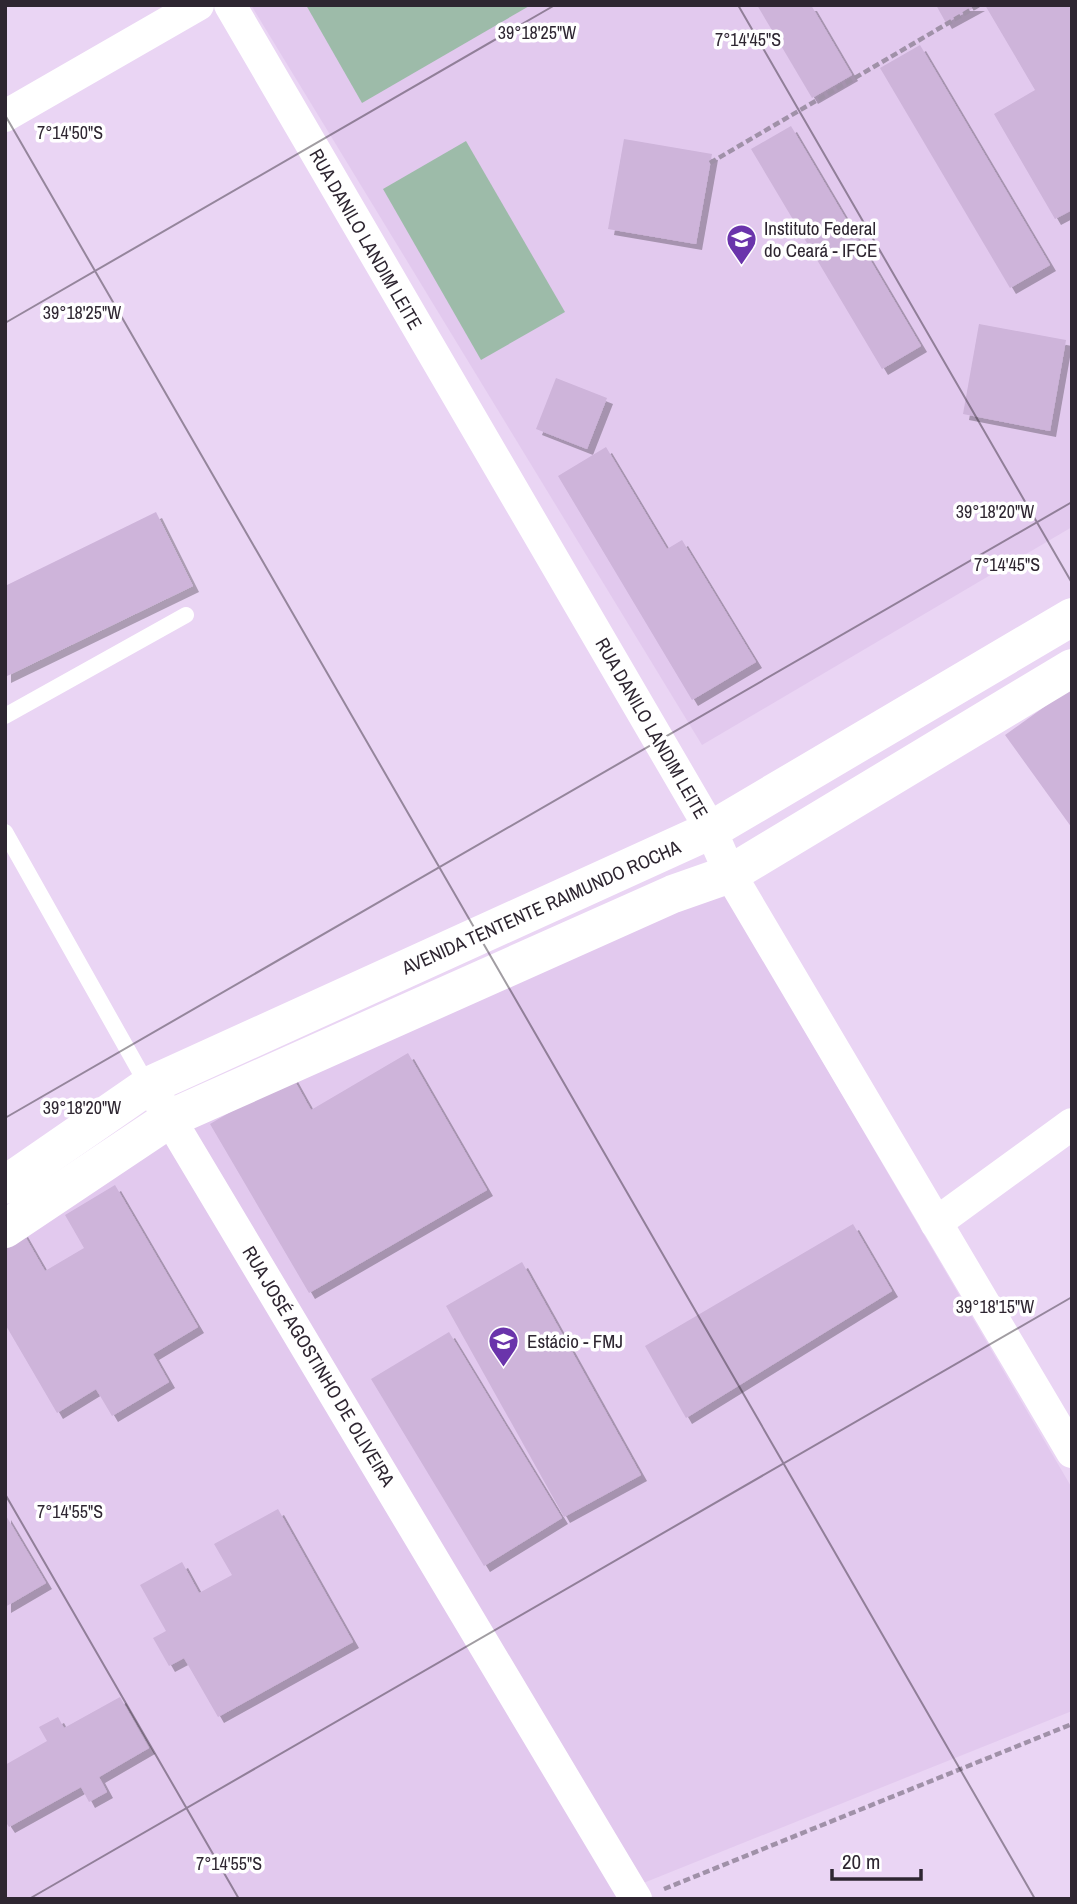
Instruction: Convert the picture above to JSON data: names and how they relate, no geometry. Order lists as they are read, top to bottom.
{
  "streets": {
    "street": ["RUA DANILO LANDIM LEITE", "AVENIDA TENTENTE RAIMUNDO ROCHA", "RUA JOSÉ AGOSTINHO DE OLIVEIRA"]
  },
  "crossings": [
    ["RUA DANILO LANDIM LEITE", "AVENIDA TENTENTE RAIMUNDO ROCHA"],
    ["AVENIDA TENTENTE RAIMUNDO ROCHA", "RUA JOSÉ AGOSTINHO DE OLIVEIRA"]
  ],
  "places": {
    "school or university": ["Instituto Federal do Ceará - IFCE", "Estácio - FMJ"]
  },
  "scale_bar": "20 m",
  "coordinates": [
    "39°18'25\"W",
    "7°14'45\"S",
    "7°14'50\"S",
    "39°18'20\"W",
    "39°18'15\"W",
    "7°14'55\"S"
  ]
}
